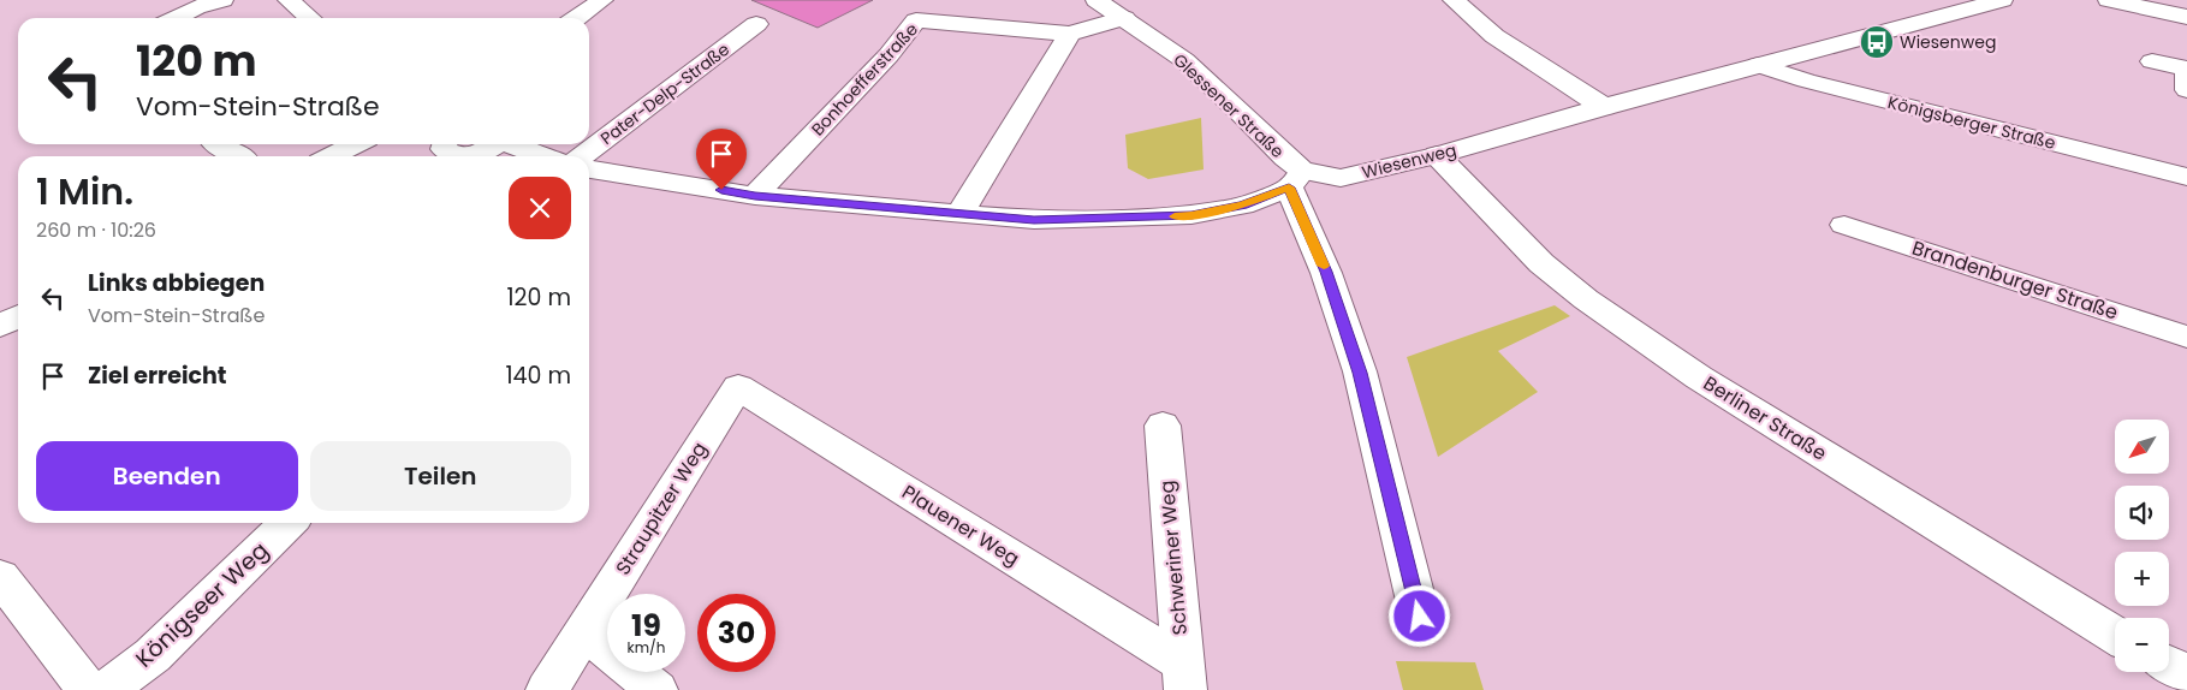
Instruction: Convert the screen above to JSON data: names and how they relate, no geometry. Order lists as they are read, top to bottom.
{
  "streets": {
    "street": [
      "Bonhoefferstraße",
      "Pater-Delp-Straße",
      "Glessener Straße",
      "Königsberger Straße",
      "Wiesenweg",
      "Brandenburger Straße",
      "Berliner Straße",
      "Straupitzer Weg",
      "Plauener Weg",
      "Schweriner Weg",
      "Königseer Weg"
    ]
  },
  "crossings": [
    ["Glessener Straße", "Wiesenweg"],
    ["Königsberger Straße", "Wiesenweg"],
    ["Wiesenweg", "Berliner Straße"],
    ["Straupitzer Weg", "Plauener Weg"],
    ["Plauener Weg", "Schweriner Weg"]
  ],
  "places": {
    "bus stop": ["Wiesenweg"]
  },
  "north": "bottom left",
  "page": {
    "turn": ["120 m", "Vom-Stein-Straße"],
    "heading": ["1 Min.", "260 m · 10:26"],
    "list": [
      {
        "name": "Links abbiegen",
        "note": "Vom-Stein-Straße",
        "value": "120 m"
      },
      {
        "name": "Ziel erreicht",
        "value": "140 m"
      }
    ],
    "map_buttons": ["+", "−"],
    "buttons": ["Beenden", "Teilen"],
    "speed": "19 km/h",
    "limit": "30"
  }
}
